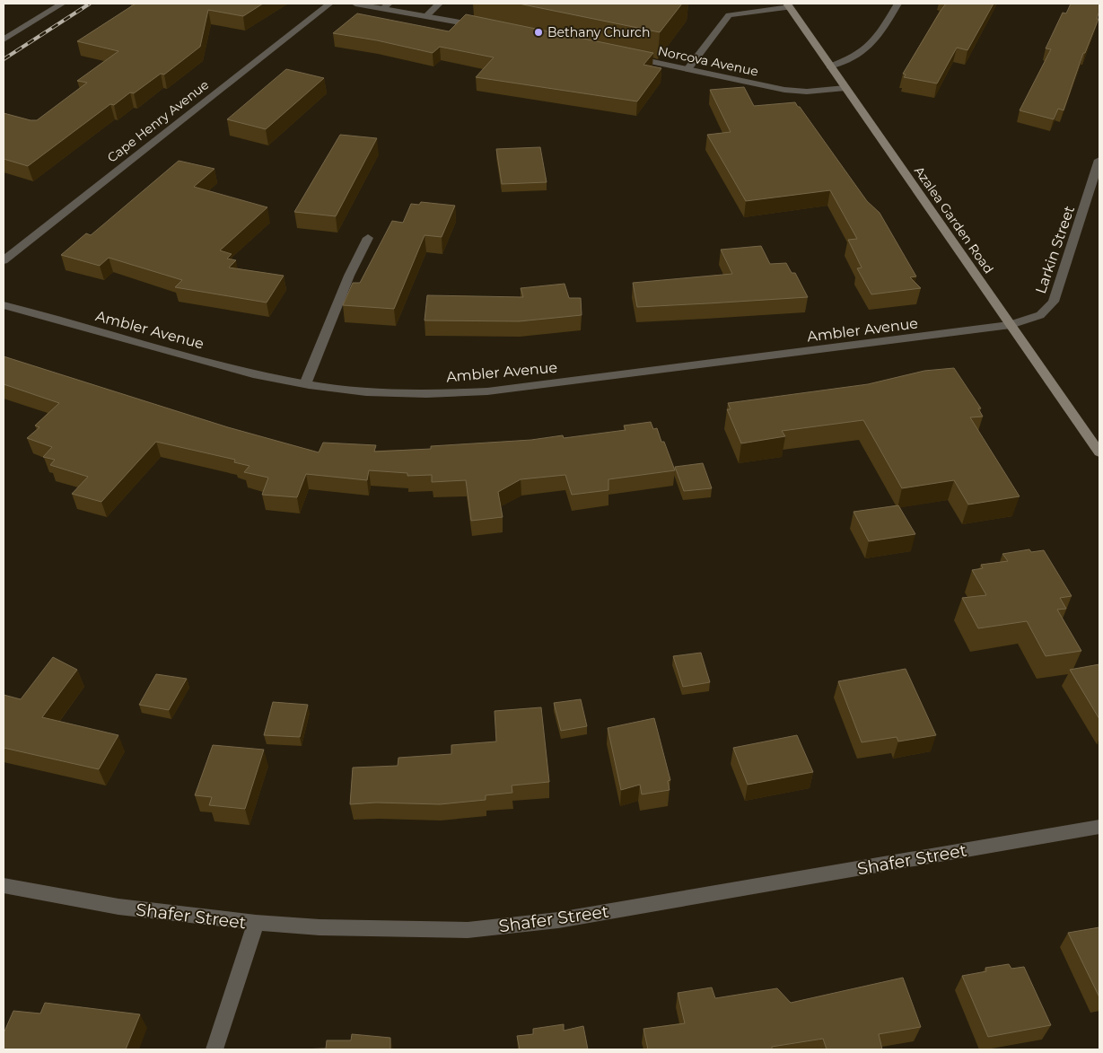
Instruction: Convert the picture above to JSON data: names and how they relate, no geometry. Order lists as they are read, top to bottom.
{
  "streets": {
    "main road": ["Azalea Garden Road"],
    "street": [
      "Norcova Avenue",
      "Cape Henry Avenue",
      "Larkin Street",
      "Ambler Avenue",
      "Shafer Street"
    ]
  },
  "crossings": [
    ["Norcova Avenue", "Azalea Garden Road"],
    ["Azalea Garden Road", "Larkin Street"],
    ["Azalea Garden Road", "Ambler Avenue"],
    ["Larkin Street", "Ambler Avenue"]
  ],
  "places": ["Bethany Church"]
}
